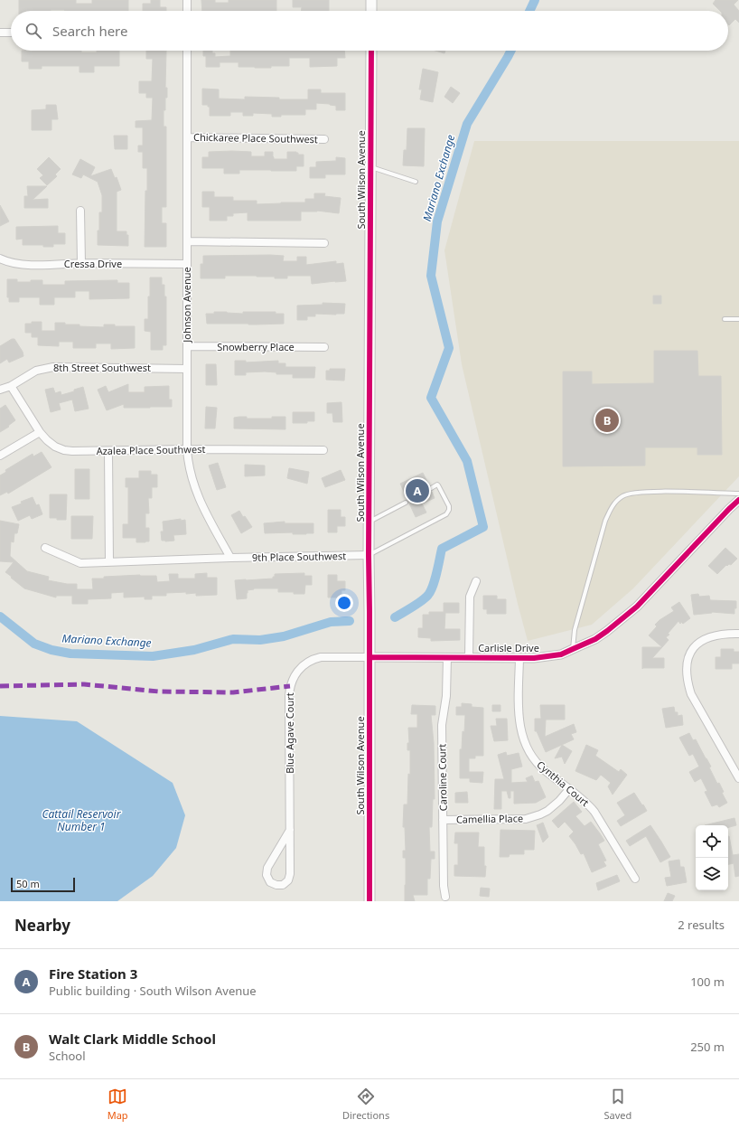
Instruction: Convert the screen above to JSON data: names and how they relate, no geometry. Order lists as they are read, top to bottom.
{
  "streets": {
    "main road": ["South Wilson Avenue"],
    "street": [
      "Chickaree Place Southwest",
      "Cressa Drive",
      "Johnson Avenue",
      "Snowberry Place",
      "8th Street Southwest",
      "Azalea Place Southwest",
      "9th Place Southwest",
      "Carlisle Drive",
      "Blue Agave Court",
      "Caroline Court",
      "Cynthia Court",
      "Camellia Place"
    ]
  },
  "crossings": [
    ["Chickaree Place Southwest", "Johnson Avenue"],
    ["South Wilson Avenue", "9th Place Southwest"],
    ["South Wilson Avenue", "Carlisle Drive"],
    ["South Wilson Avenue", "Blue Agave Court"],
    ["Cressa Drive", "Johnson Avenue"],
    ["Johnson Avenue", "Snowberry Place"],
    ["Johnson Avenue", "8th Street Southwest"],
    ["Johnson Avenue", "Azalea Place Southwest"],
    ["Johnson Avenue", "9th Place Southwest"],
    ["8th Street Southwest", "Azalea Place Southwest"],
    ["Carlisle Drive", "Blue Agave Court"],
    ["Carlisle Drive", "Caroline Court"],
    ["Carlisle Drive", "Cynthia Court"],
    ["Caroline Court", "Camellia Place"],
    ["Cynthia Court", "Camellia Place"]
  ],
  "water": ["Mariano Exchange", "Cattail Reservoir Number 1"],
  "scale_bar": "50 m",
  "page": {
    "search": "Search here",
    "pins": ["B", "A"],
    "scale": "50 m",
    "heading": ["Nearby", "2 results"],
    "list": [
      {
        "mark": "A",
        "name": "Fire Station 3",
        "note": "Public building · South Wilson Avenue",
        "value": "100 m"
      },
      {
        "mark": "B",
        "name": "Walt Clark Middle School",
        "note": "School",
        "value": "250 m"
      }
    ],
    "nav": ["Map", "Directions", "Saved"]
  }
}
